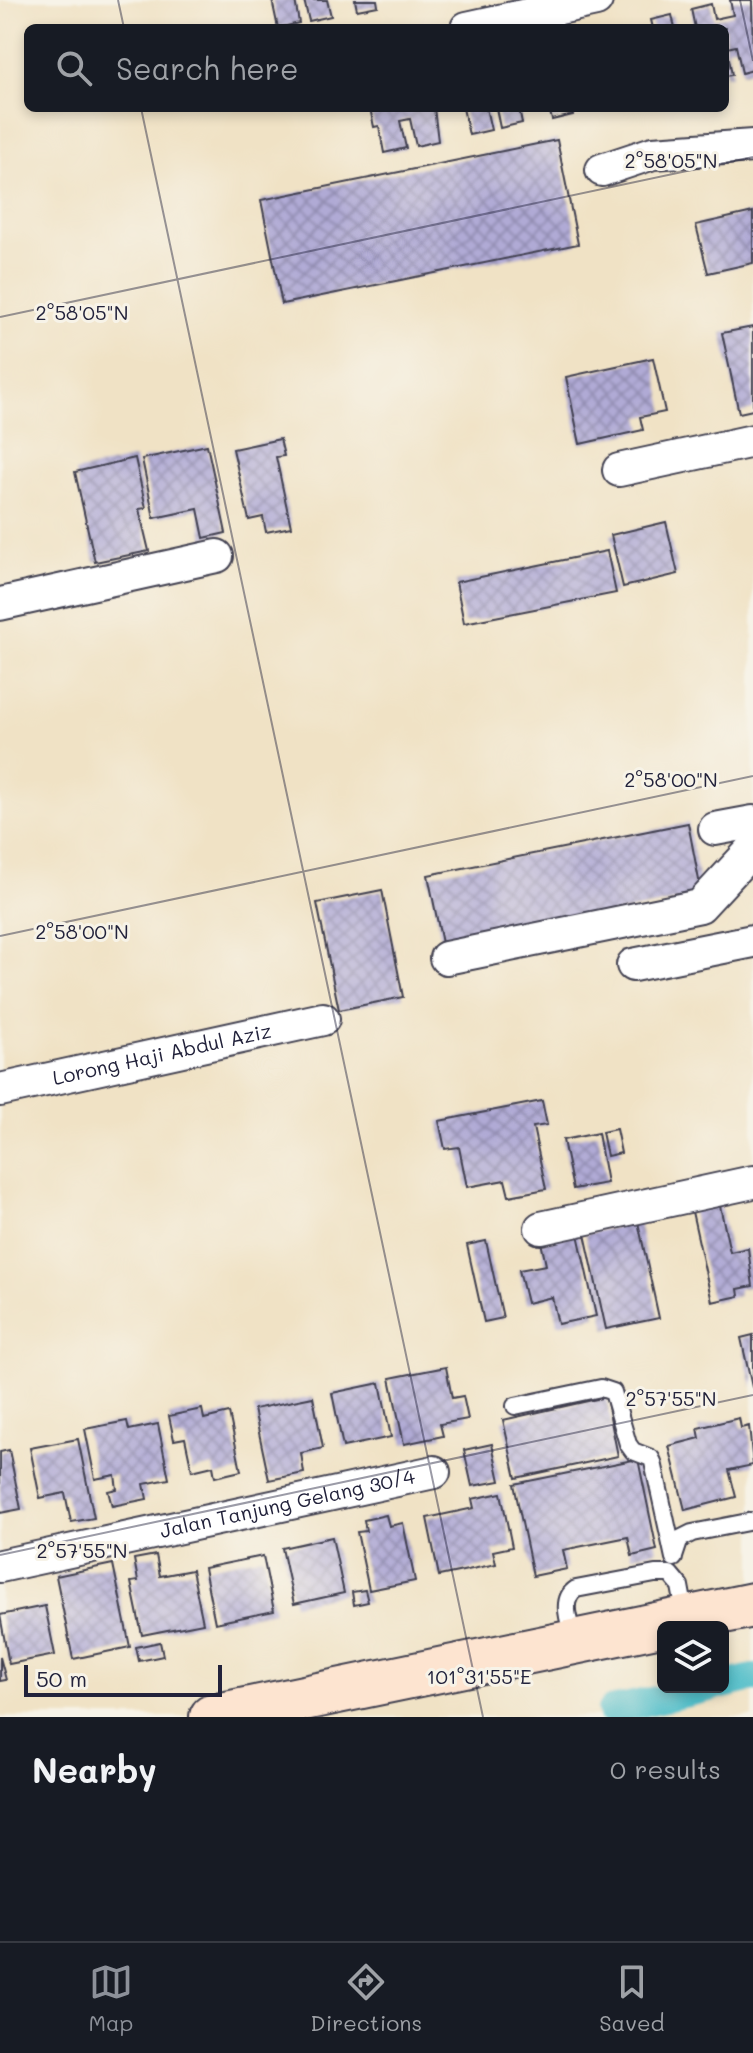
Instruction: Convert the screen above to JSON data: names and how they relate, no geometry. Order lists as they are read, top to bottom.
{
  "streets": {
    "street": ["Lorong Haji Abdul Aziz", "Jalan Tanjung Gelang 30/4"]
  },
  "scale_bar": "50 m",
  "page": {
    "search": "Search here",
    "scale": "50 m",
    "heading": ["Nearby", "0 results"],
    "nav": ["Map", "Directions", "Saved"]
  },
  "coordinates": [
    "2°58'05\"N",
    "2°58'00\"N",
    "2°57'55\"N",
    "101°31'55\"E"
  ]
}
